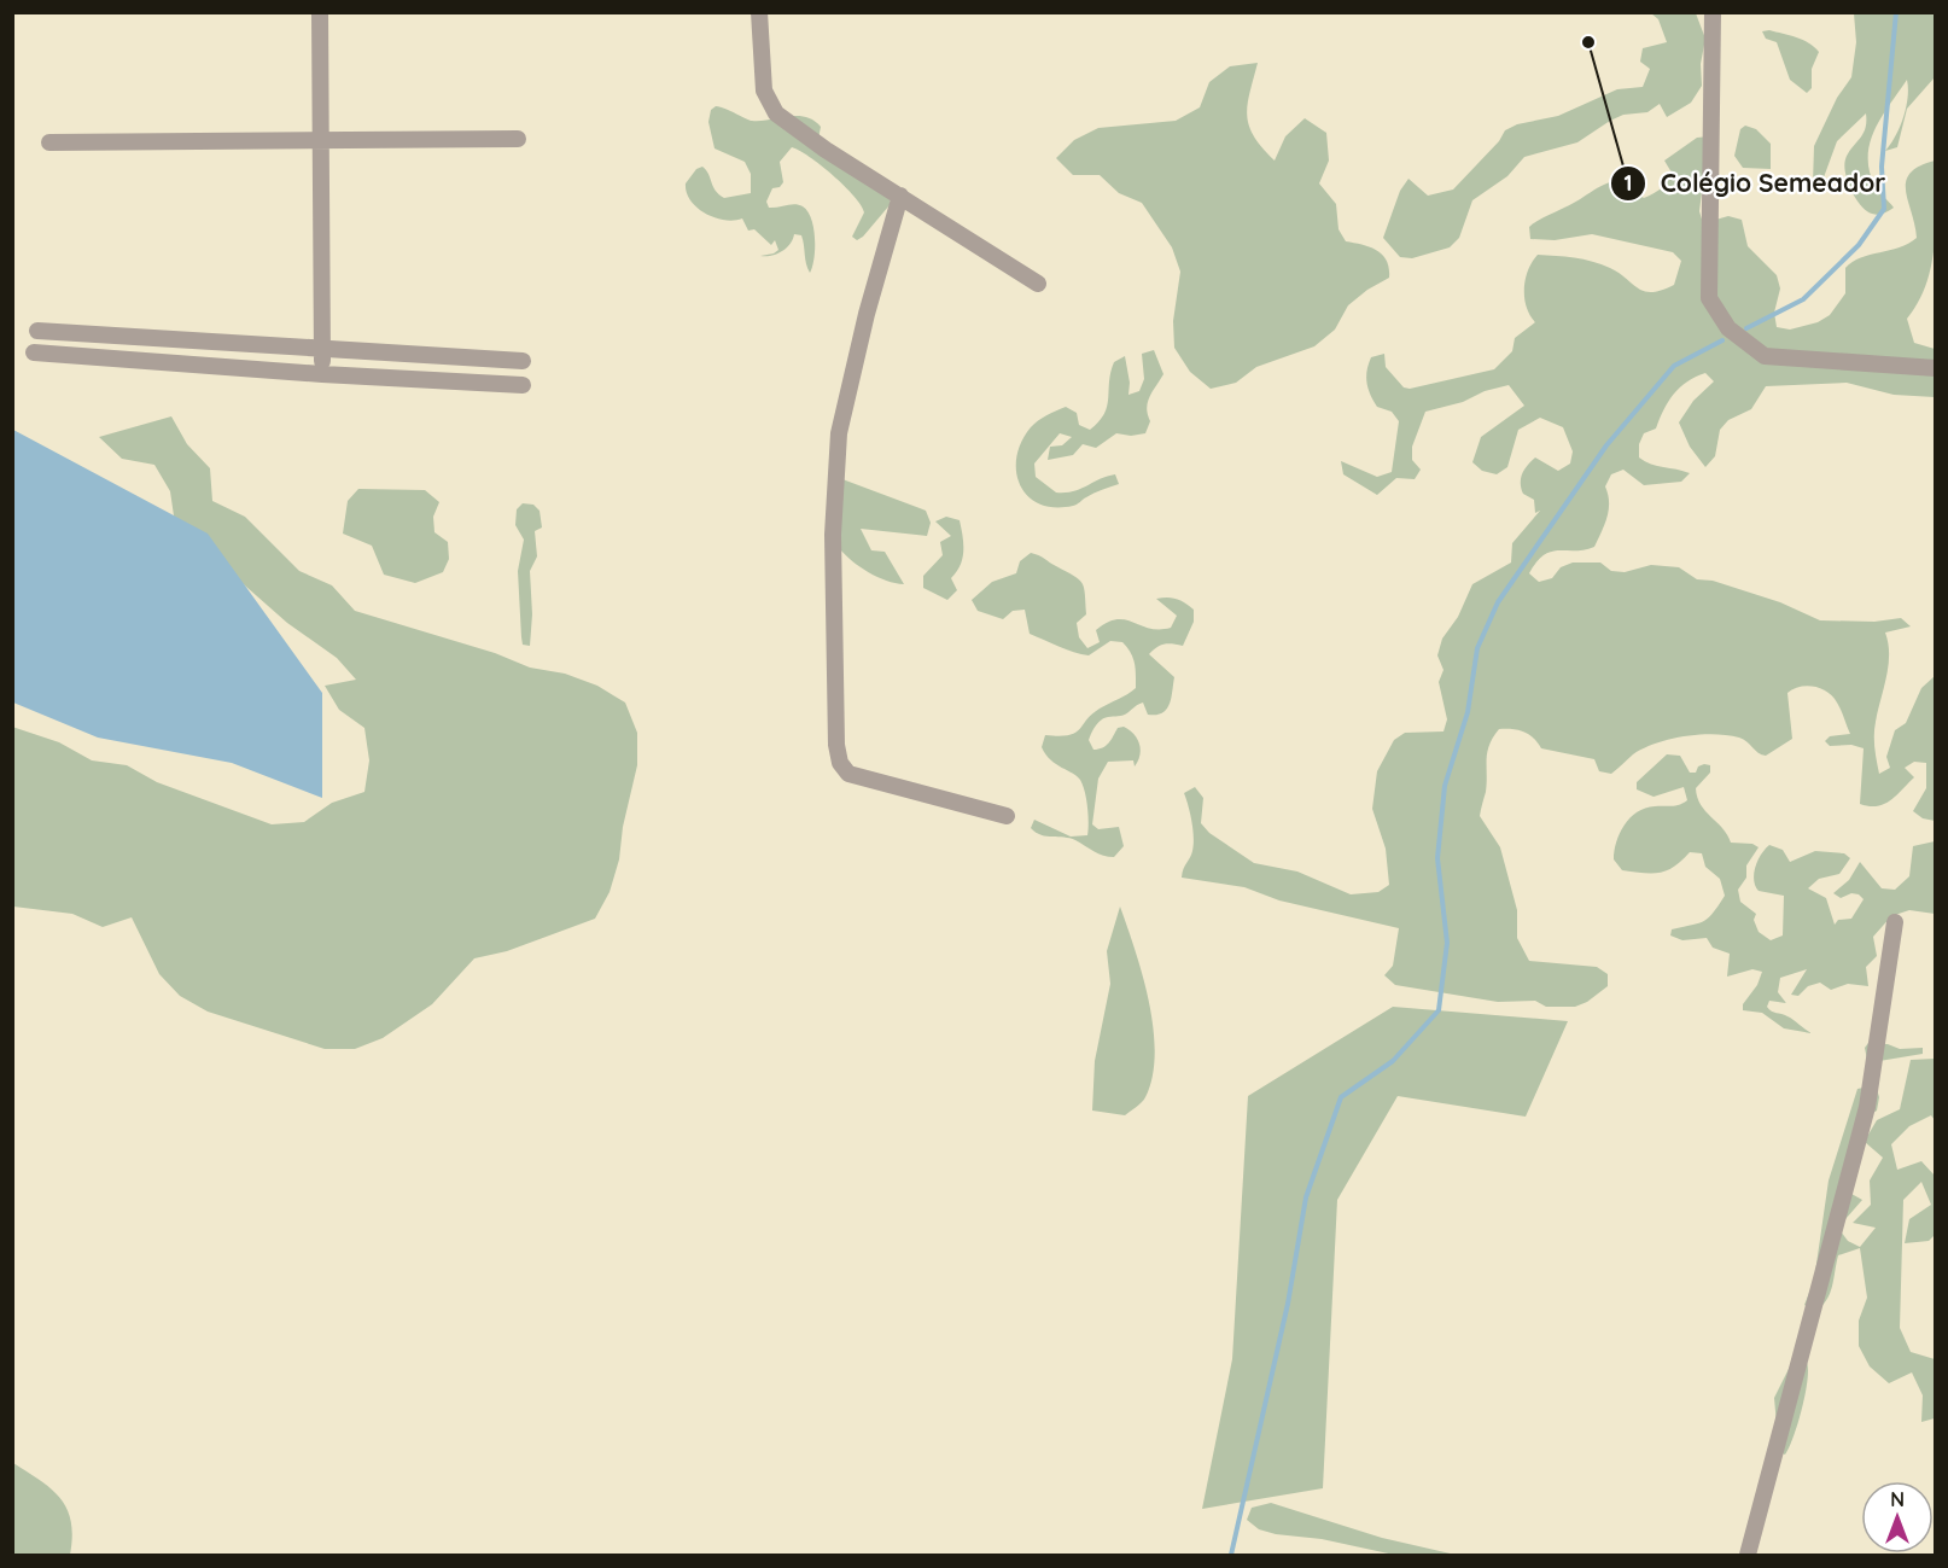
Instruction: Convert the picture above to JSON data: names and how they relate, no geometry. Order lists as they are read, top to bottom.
{
  "places": ["Colégio Semeador"],
  "north": "top"
}
